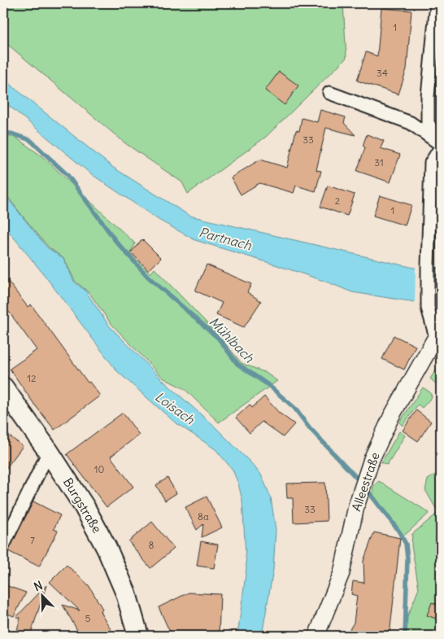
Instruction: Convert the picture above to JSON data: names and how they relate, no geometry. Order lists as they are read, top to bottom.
{
  "streets": {
    "main road": ["Burgstraße"],
    "street": ["Alleestraße"]
  },
  "water": ["Partnach", "Mühlbach", "Loisach"],
  "house_numbers": [
    "1",
    "34",
    "33",
    "31",
    "2",
    "1",
    "12",
    "10",
    "33",
    "8a",
    "7",
    "8",
    "5"
  ],
  "north": "top left"
}
